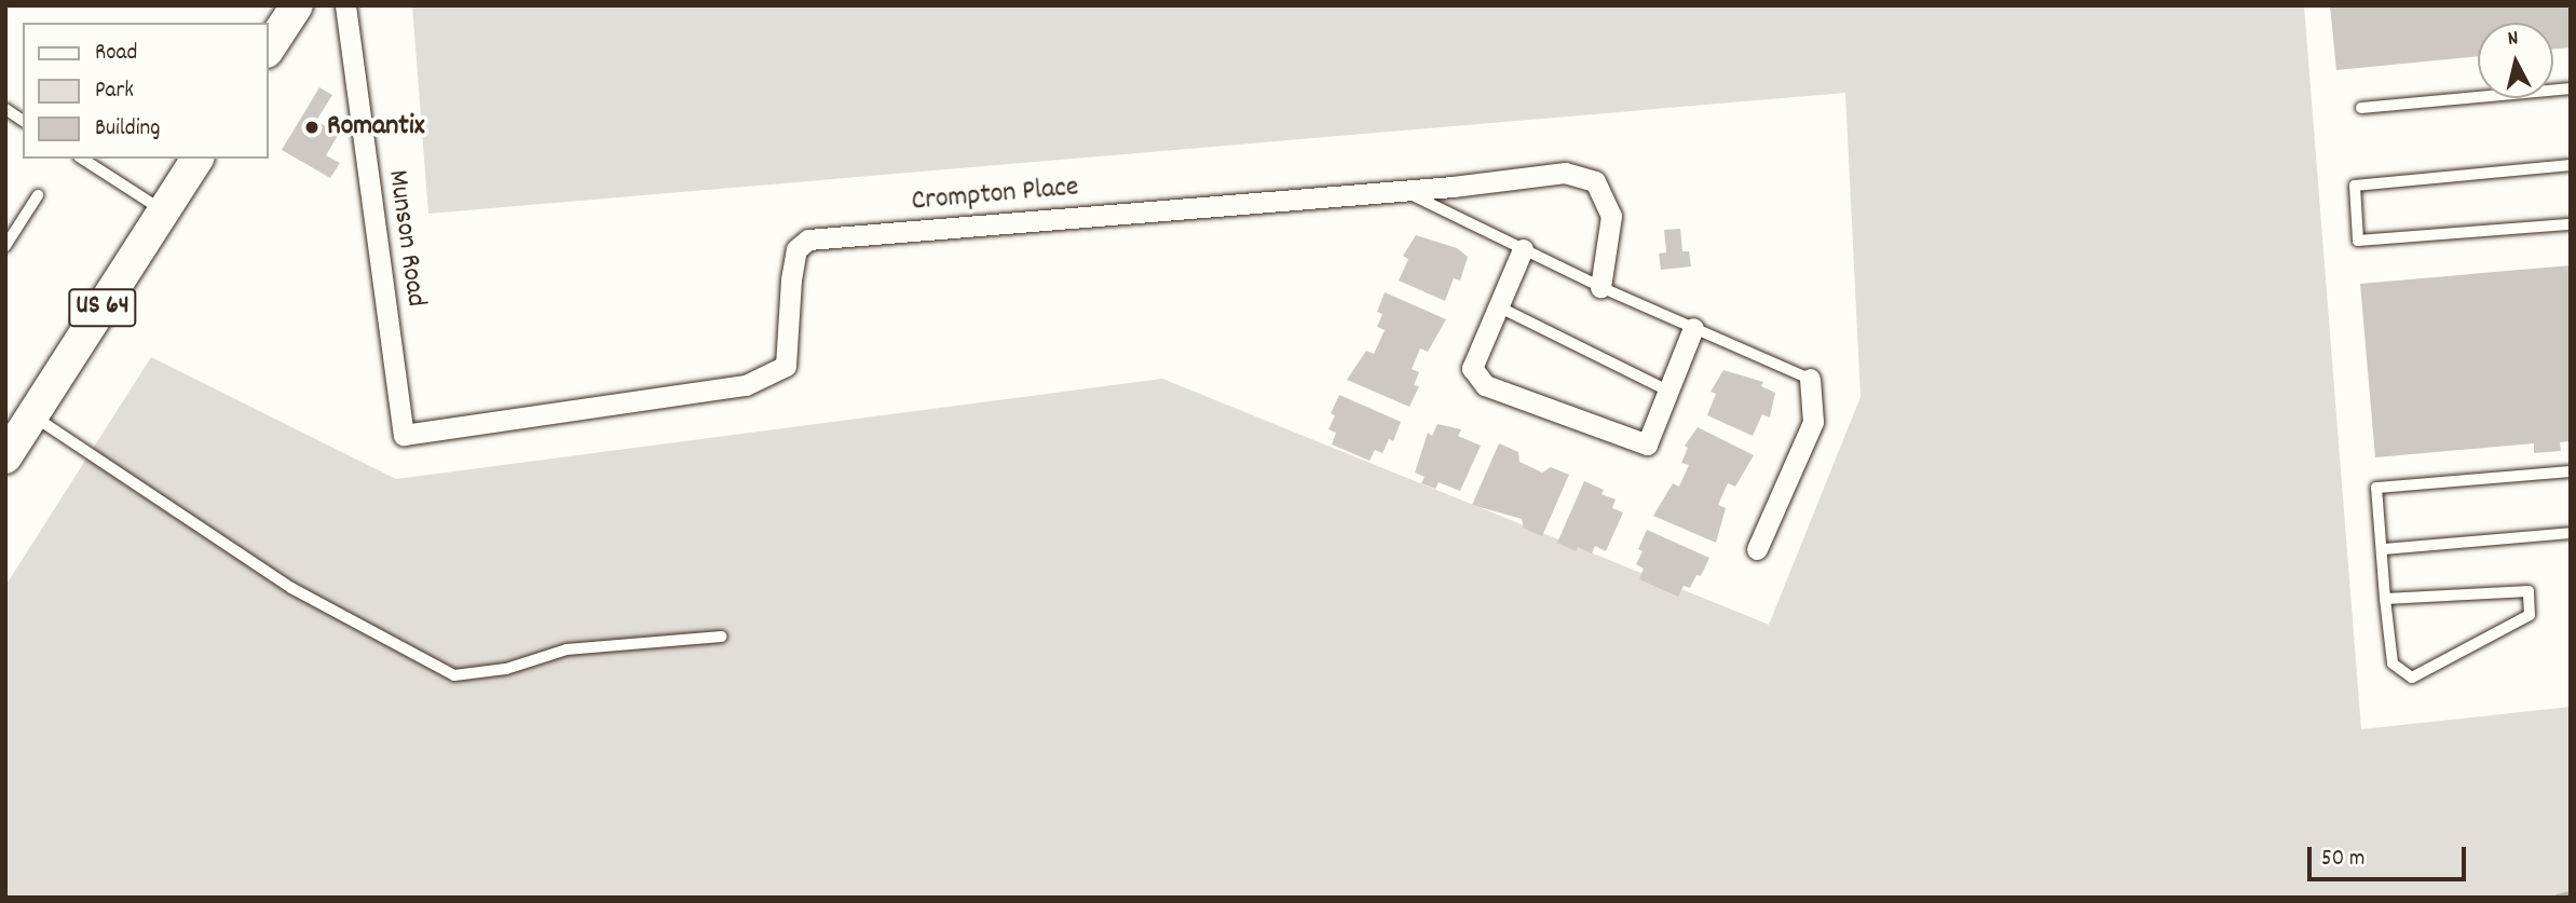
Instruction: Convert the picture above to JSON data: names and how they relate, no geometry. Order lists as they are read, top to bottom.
{
  "streets": {
    "main road": ["US 64"],
    "street": ["Crompton Place", "Munson Road"]
  },
  "crossings": [
    ["Crompton Place", "Munson Road"]
  ],
  "places": ["Romantix"],
  "legend": ["Road", "Park", "Building"],
  "scale_bar": "50 m",
  "north": "top"
}
